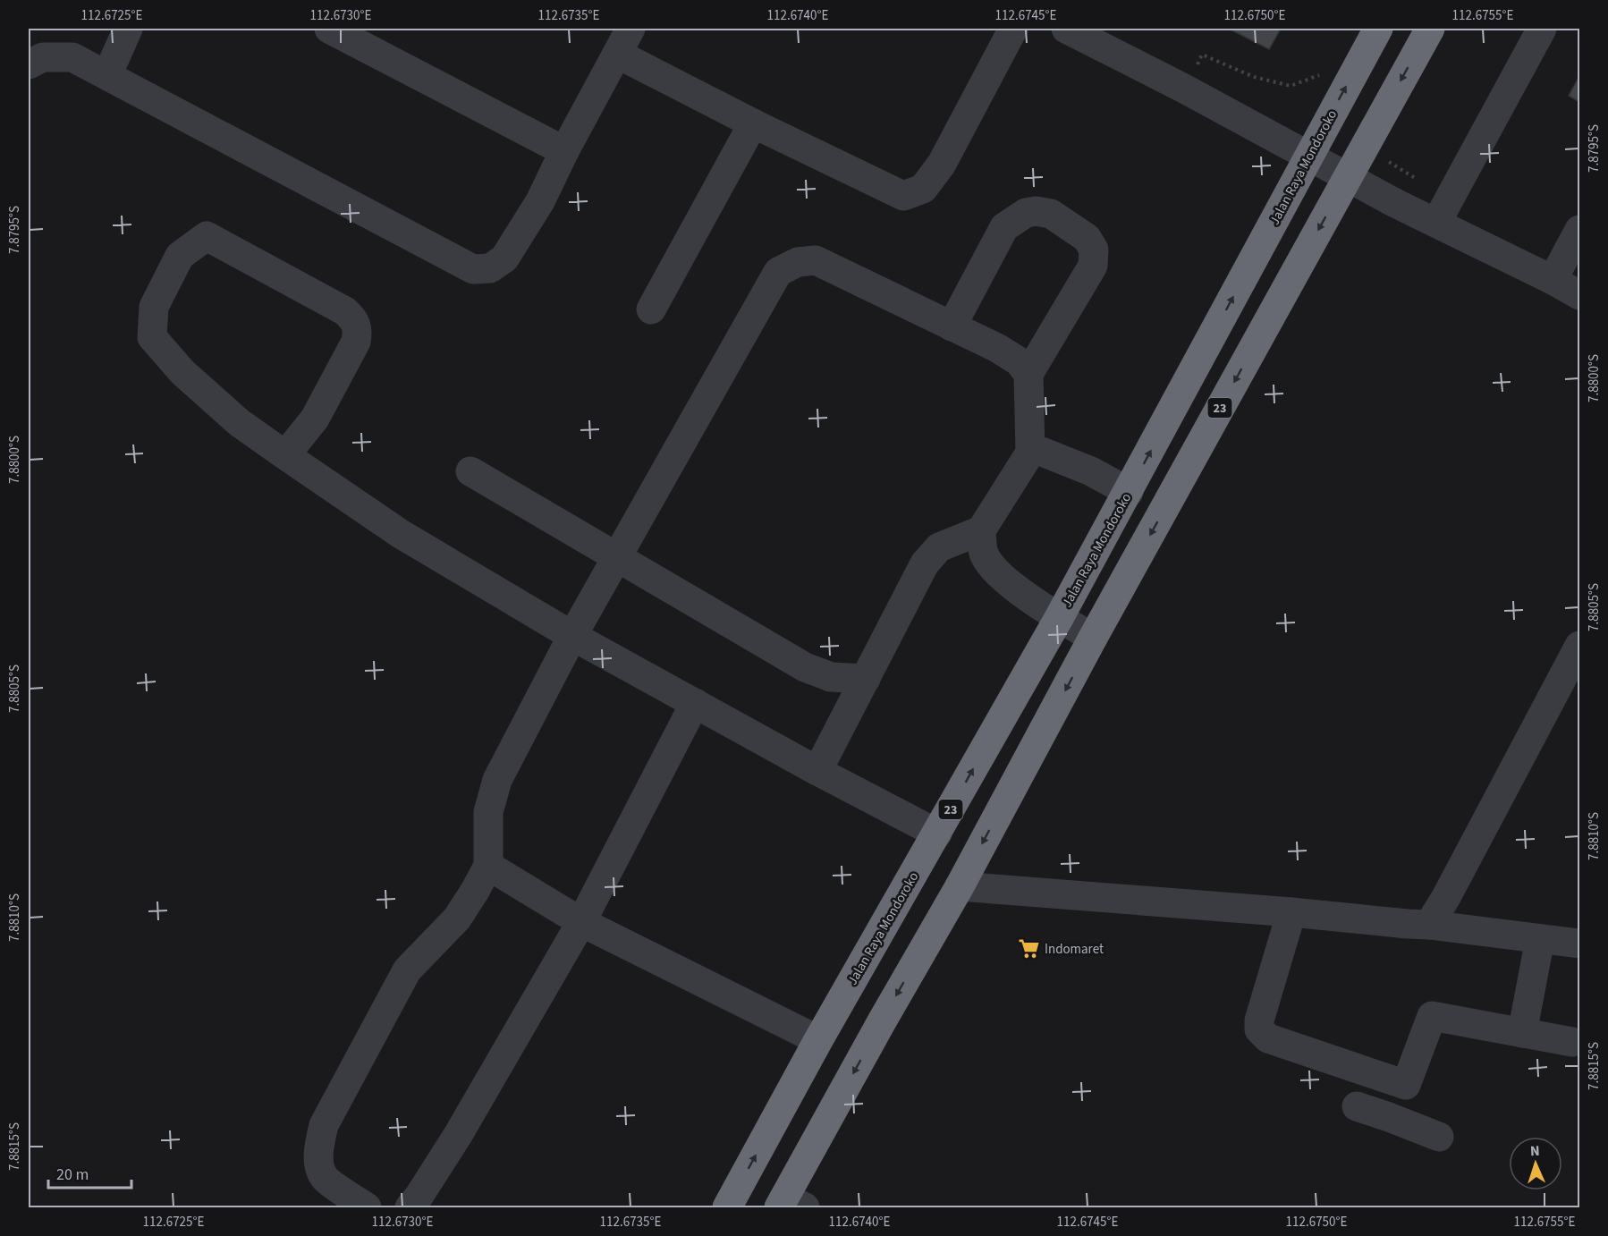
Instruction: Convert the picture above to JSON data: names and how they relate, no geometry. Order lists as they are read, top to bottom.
{
  "streets": {
    "highway": ["Jalan Raya Mondoroko", "23"]
  },
  "places": {
    "supermarket": ["Indomaret"]
  },
  "scale_bar": "20 m",
  "north": "top",
  "coordinates": [
    "112.6725°E",
    "112.6730°E",
    "112.6735°E",
    "112.6740°E",
    "112.6745°E",
    "112.6750°E",
    "112.6755°E",
    "7.8795°S",
    "7.8800°S",
    "7.8805°S",
    "7.8810°S",
    "7.8815°S"
  ]
}
